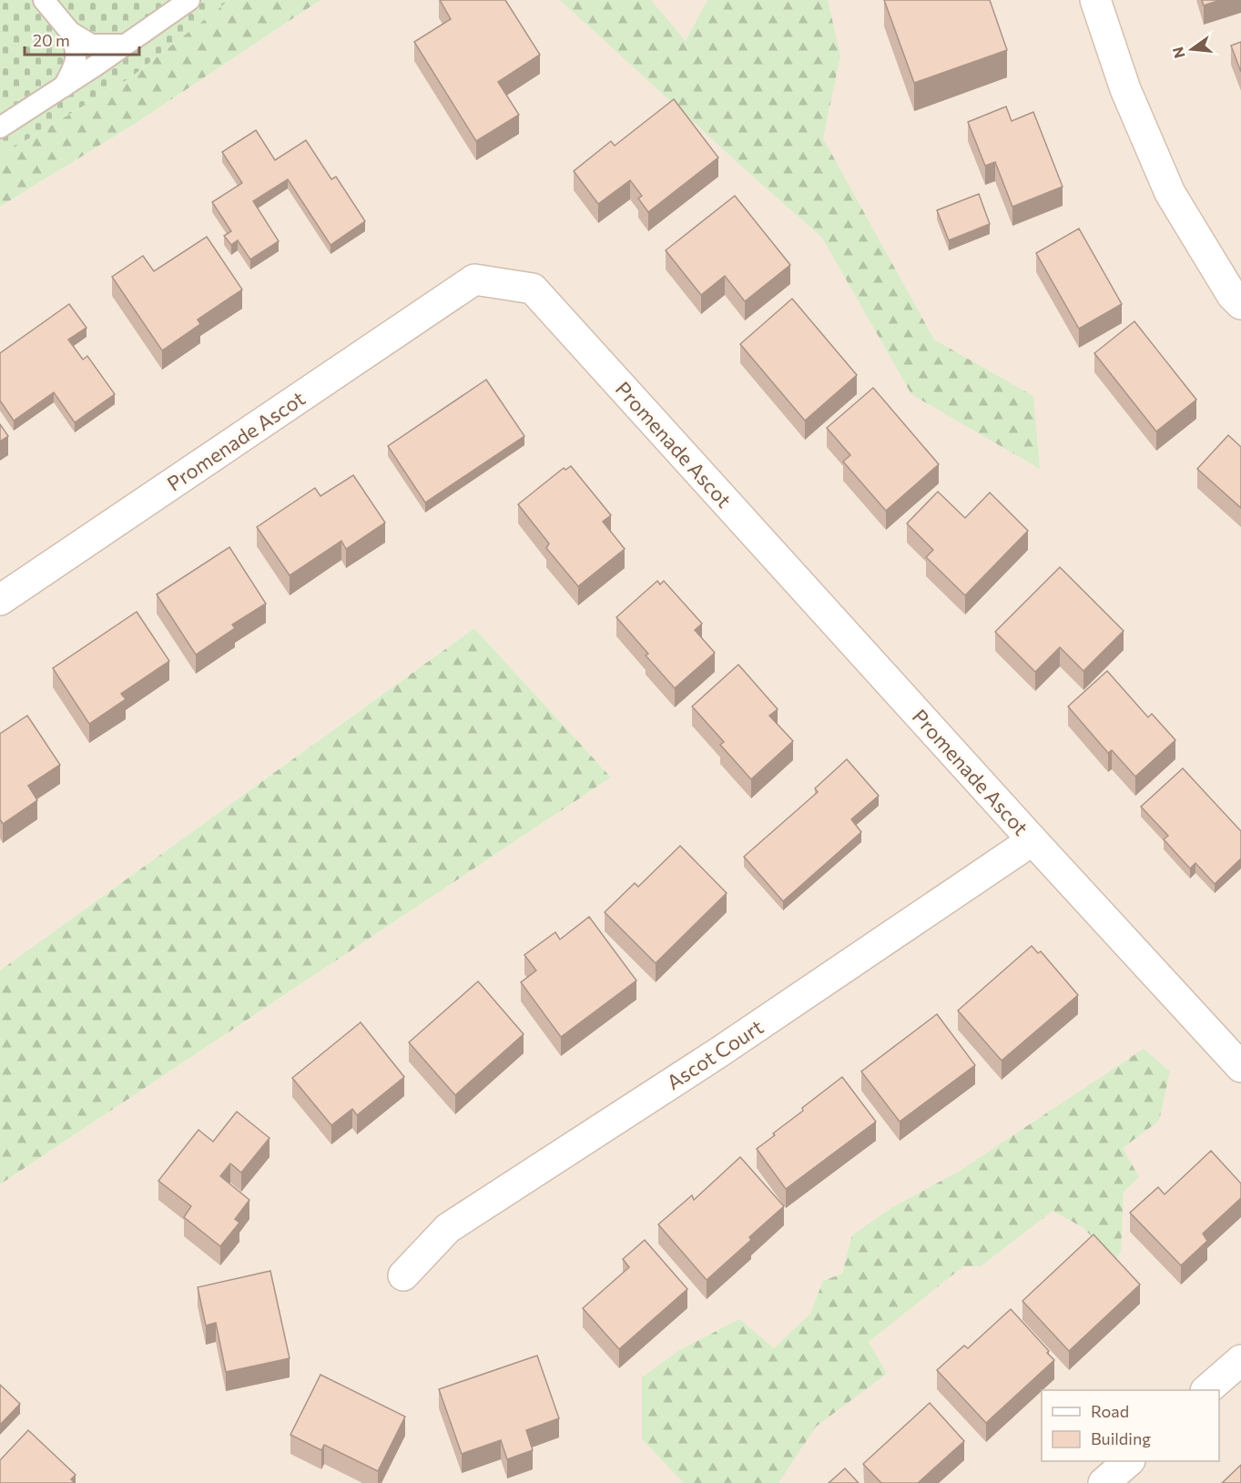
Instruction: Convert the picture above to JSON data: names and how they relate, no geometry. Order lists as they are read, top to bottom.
{
  "streets": {
    "street": ["Promenade Ascot", "Ascot Court"]
  },
  "crossings": [
    ["Promenade Ascot", "Ascot Court"]
  ],
  "legend": ["Road", "Building"],
  "scale_bar": "20 m",
  "north": "left"
}
